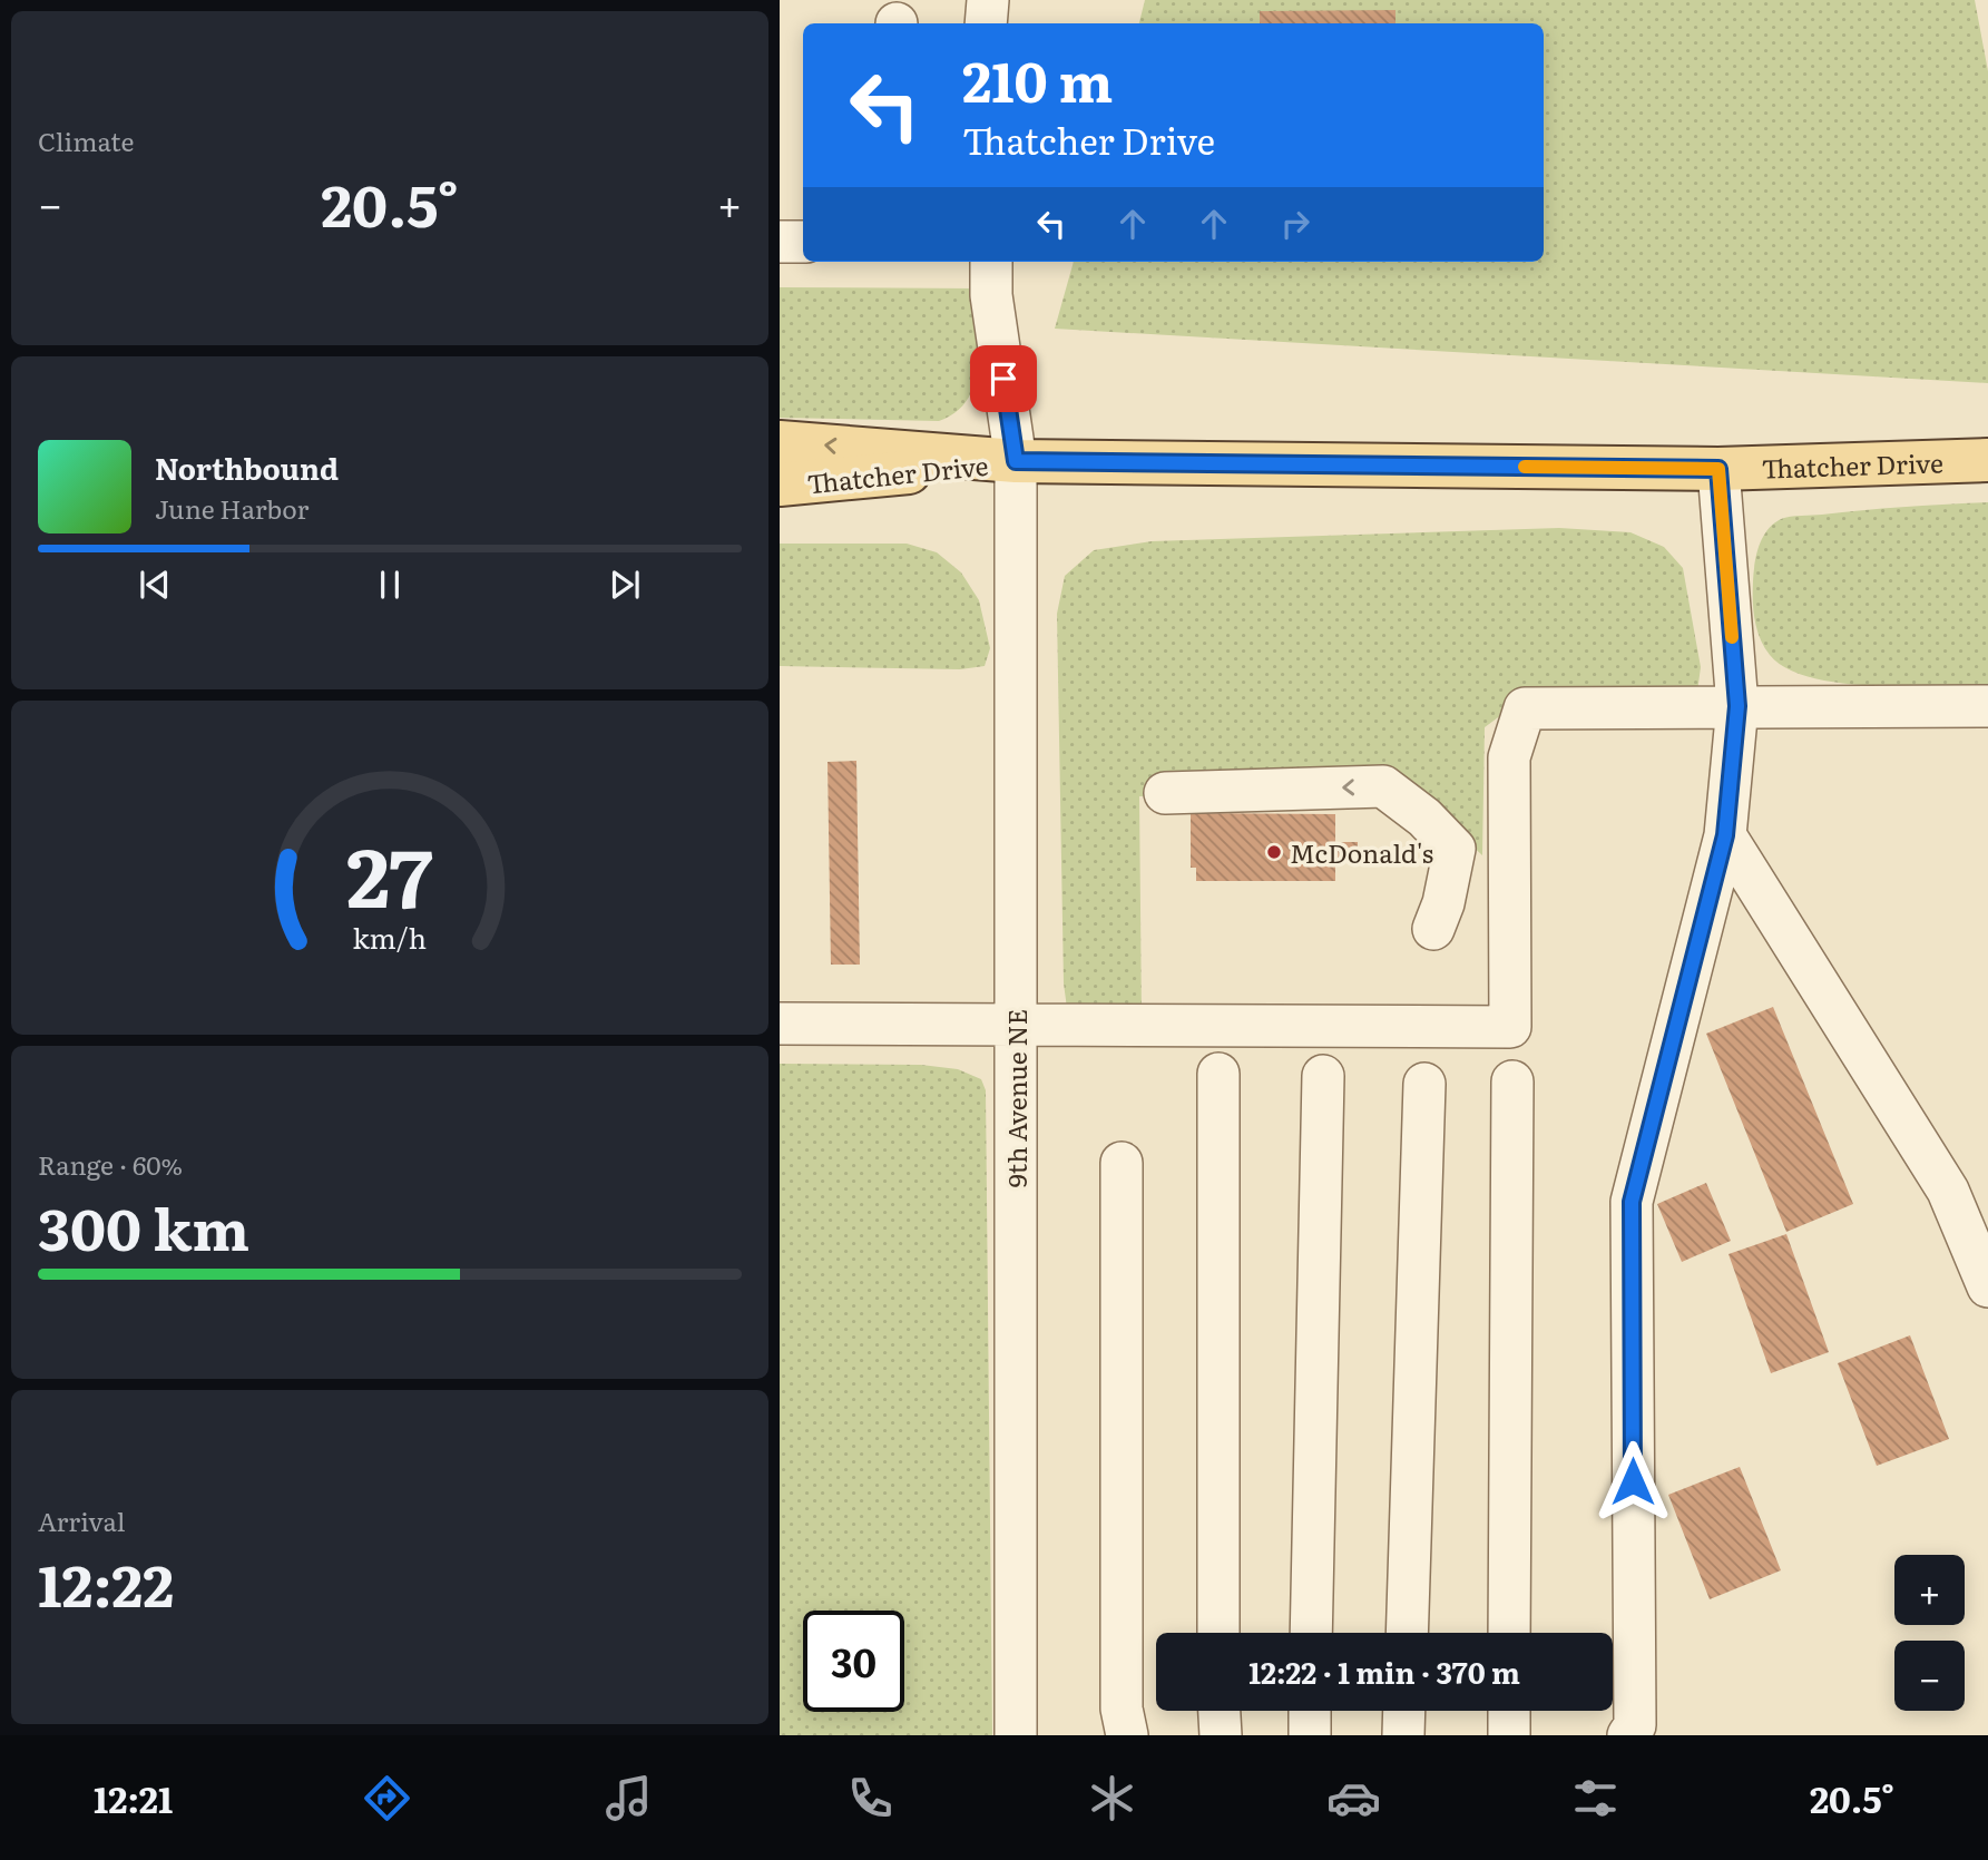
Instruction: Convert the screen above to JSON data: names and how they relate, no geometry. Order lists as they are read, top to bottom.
{
  "streets": {
    "main road": ["Thatcher Drive"],
    "street": ["9th Avenue NE"]
  },
  "crossings": [
    ["Thatcher Drive", "9th Avenue NE"]
  ],
  "places": ["McDonald's"],
  "page": {
    "tile": [
      "Climate",
      ["Range · 60%", "300 km"],
      ["Arrival", "12:22"]
    ],
    "turn": ["210 m", "Thatcher Drive"],
    "heat": ["−", "20.5°", "+"],
    "song": ["Northbound", "June Harbor"],
    "map_buttons": ["+", "−"],
    "limit": "30",
    "trip": "12:22 · 1 min · 370 m",
    "tabs": ["12:21", "20.5°"],
    "gauge": ["27", "km/h"]
  }
}
